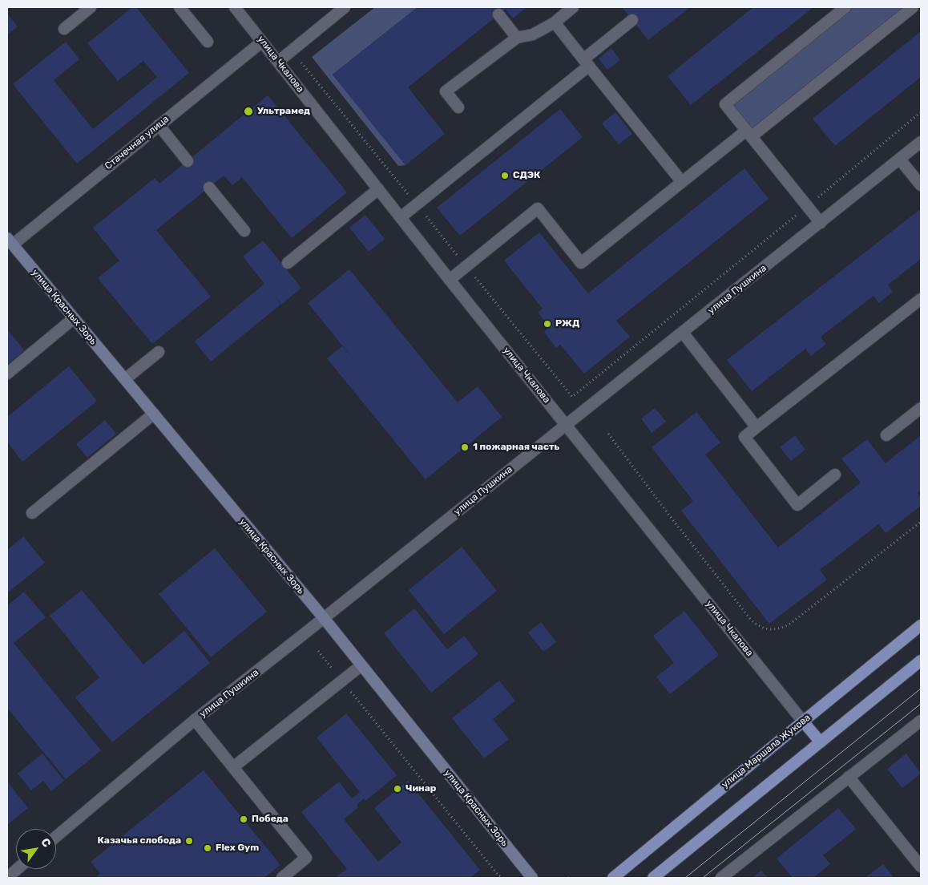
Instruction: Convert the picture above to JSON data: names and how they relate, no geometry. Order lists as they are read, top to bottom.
{
  "streets": {
    "main road": ["улица Чкалова", "улица Красных Зорь", "улица Маршала Жукова"],
    "street": ["Стачечная улица", "улица Пушкина"]
  },
  "crossings": [
    ["улица Чкалова", "Стачечная улица"],
    ["улица Чкалова", "улица Пушкина"],
    ["улица Чкалова", "улица Маршала Жукова"],
    ["Стачечная улица", "улица Красных Зорь"],
    ["улица Пушкина", "улица Красных Зорь"]
  ],
  "places": [
    "Ультрамед",
    "СДЭК",
    "РЖД",
    "1 пожарная часть",
    "Чинар",
    "Победа",
    "Казачья слобода",
    "Flex Gym"
  ],
  "north": "top right"
}
